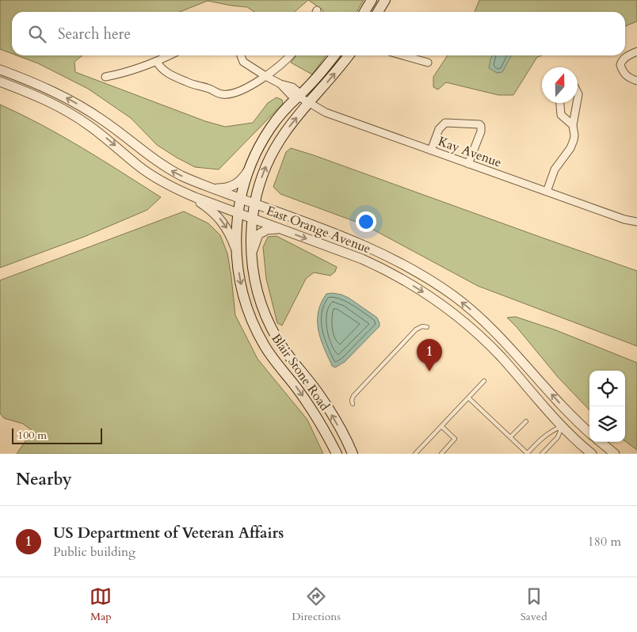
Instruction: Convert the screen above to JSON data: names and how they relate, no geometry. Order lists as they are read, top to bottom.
{
  "streets": {
    "main road": ["Blair Stone Road"],
    "street": ["Kay Avenue", "East Orange Avenue"]
  },
  "crossings": [
    ["Kay Avenue", "Blair Stone Road"],
    ["East Orange Avenue", "Blair Stone Road"]
  ],
  "scale_bar": "100 m",
  "north": "top",
  "page": {
    "search": "Search here",
    "pins": "1",
    "scale": "100 m",
    "heading": "Nearby",
    "list": [
      {
        "mark": "1",
        "name": "US Department of Veteran Affairs",
        "note": "Public building",
        "value": "180 m"
      }
    ],
    "nav": ["Map", "Directions", "Saved"]
  }
}
